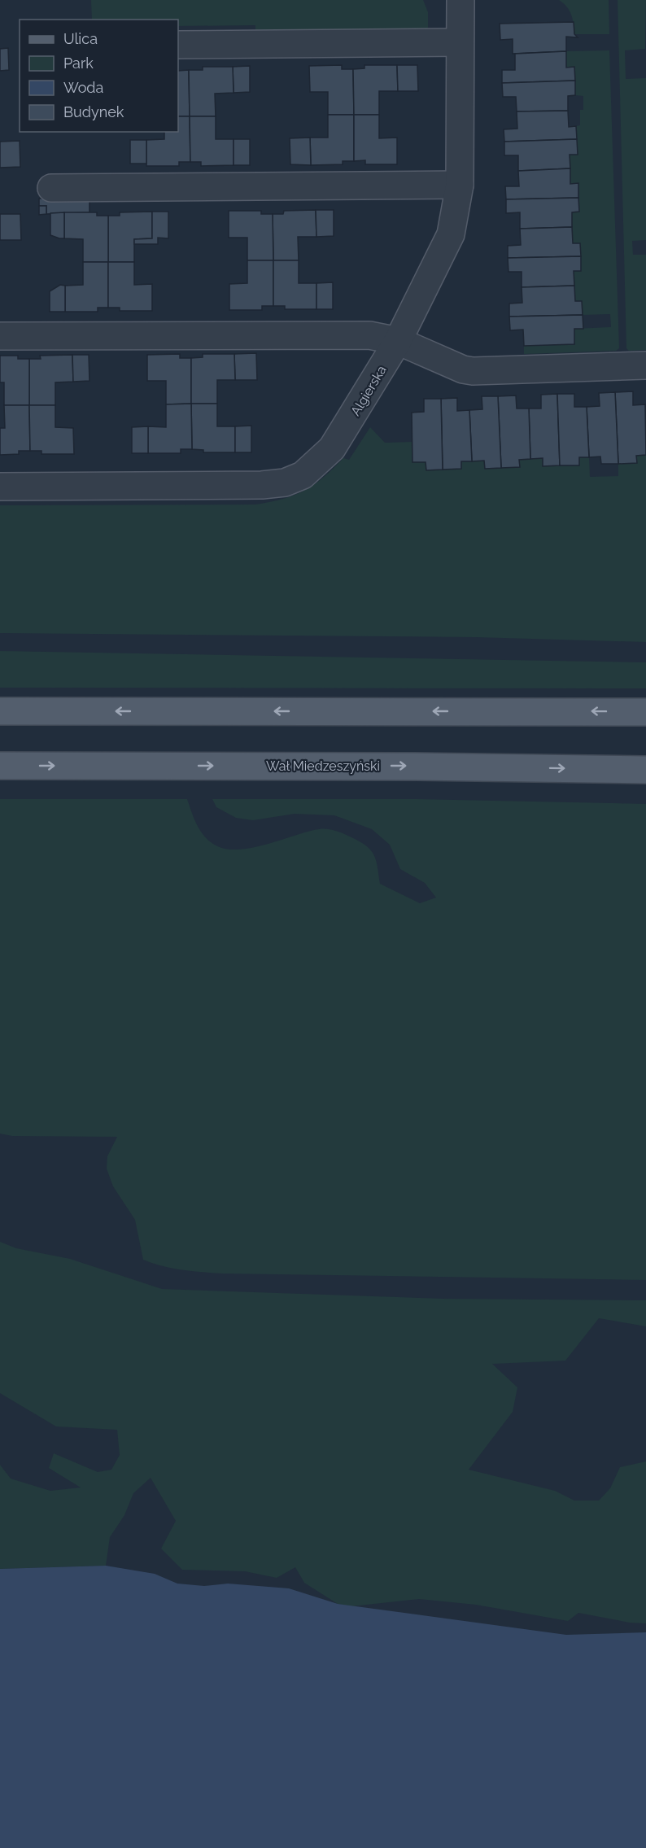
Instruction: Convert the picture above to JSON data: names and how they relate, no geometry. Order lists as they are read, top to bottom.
{
  "streets": {
    "main road": ["Wał Miedzeszyński"],
    "street": ["Algierska"]
  },
  "legend": [
    "Ulica",
    "Park",
    "Woda",
    "Budynek"
  ]
}
